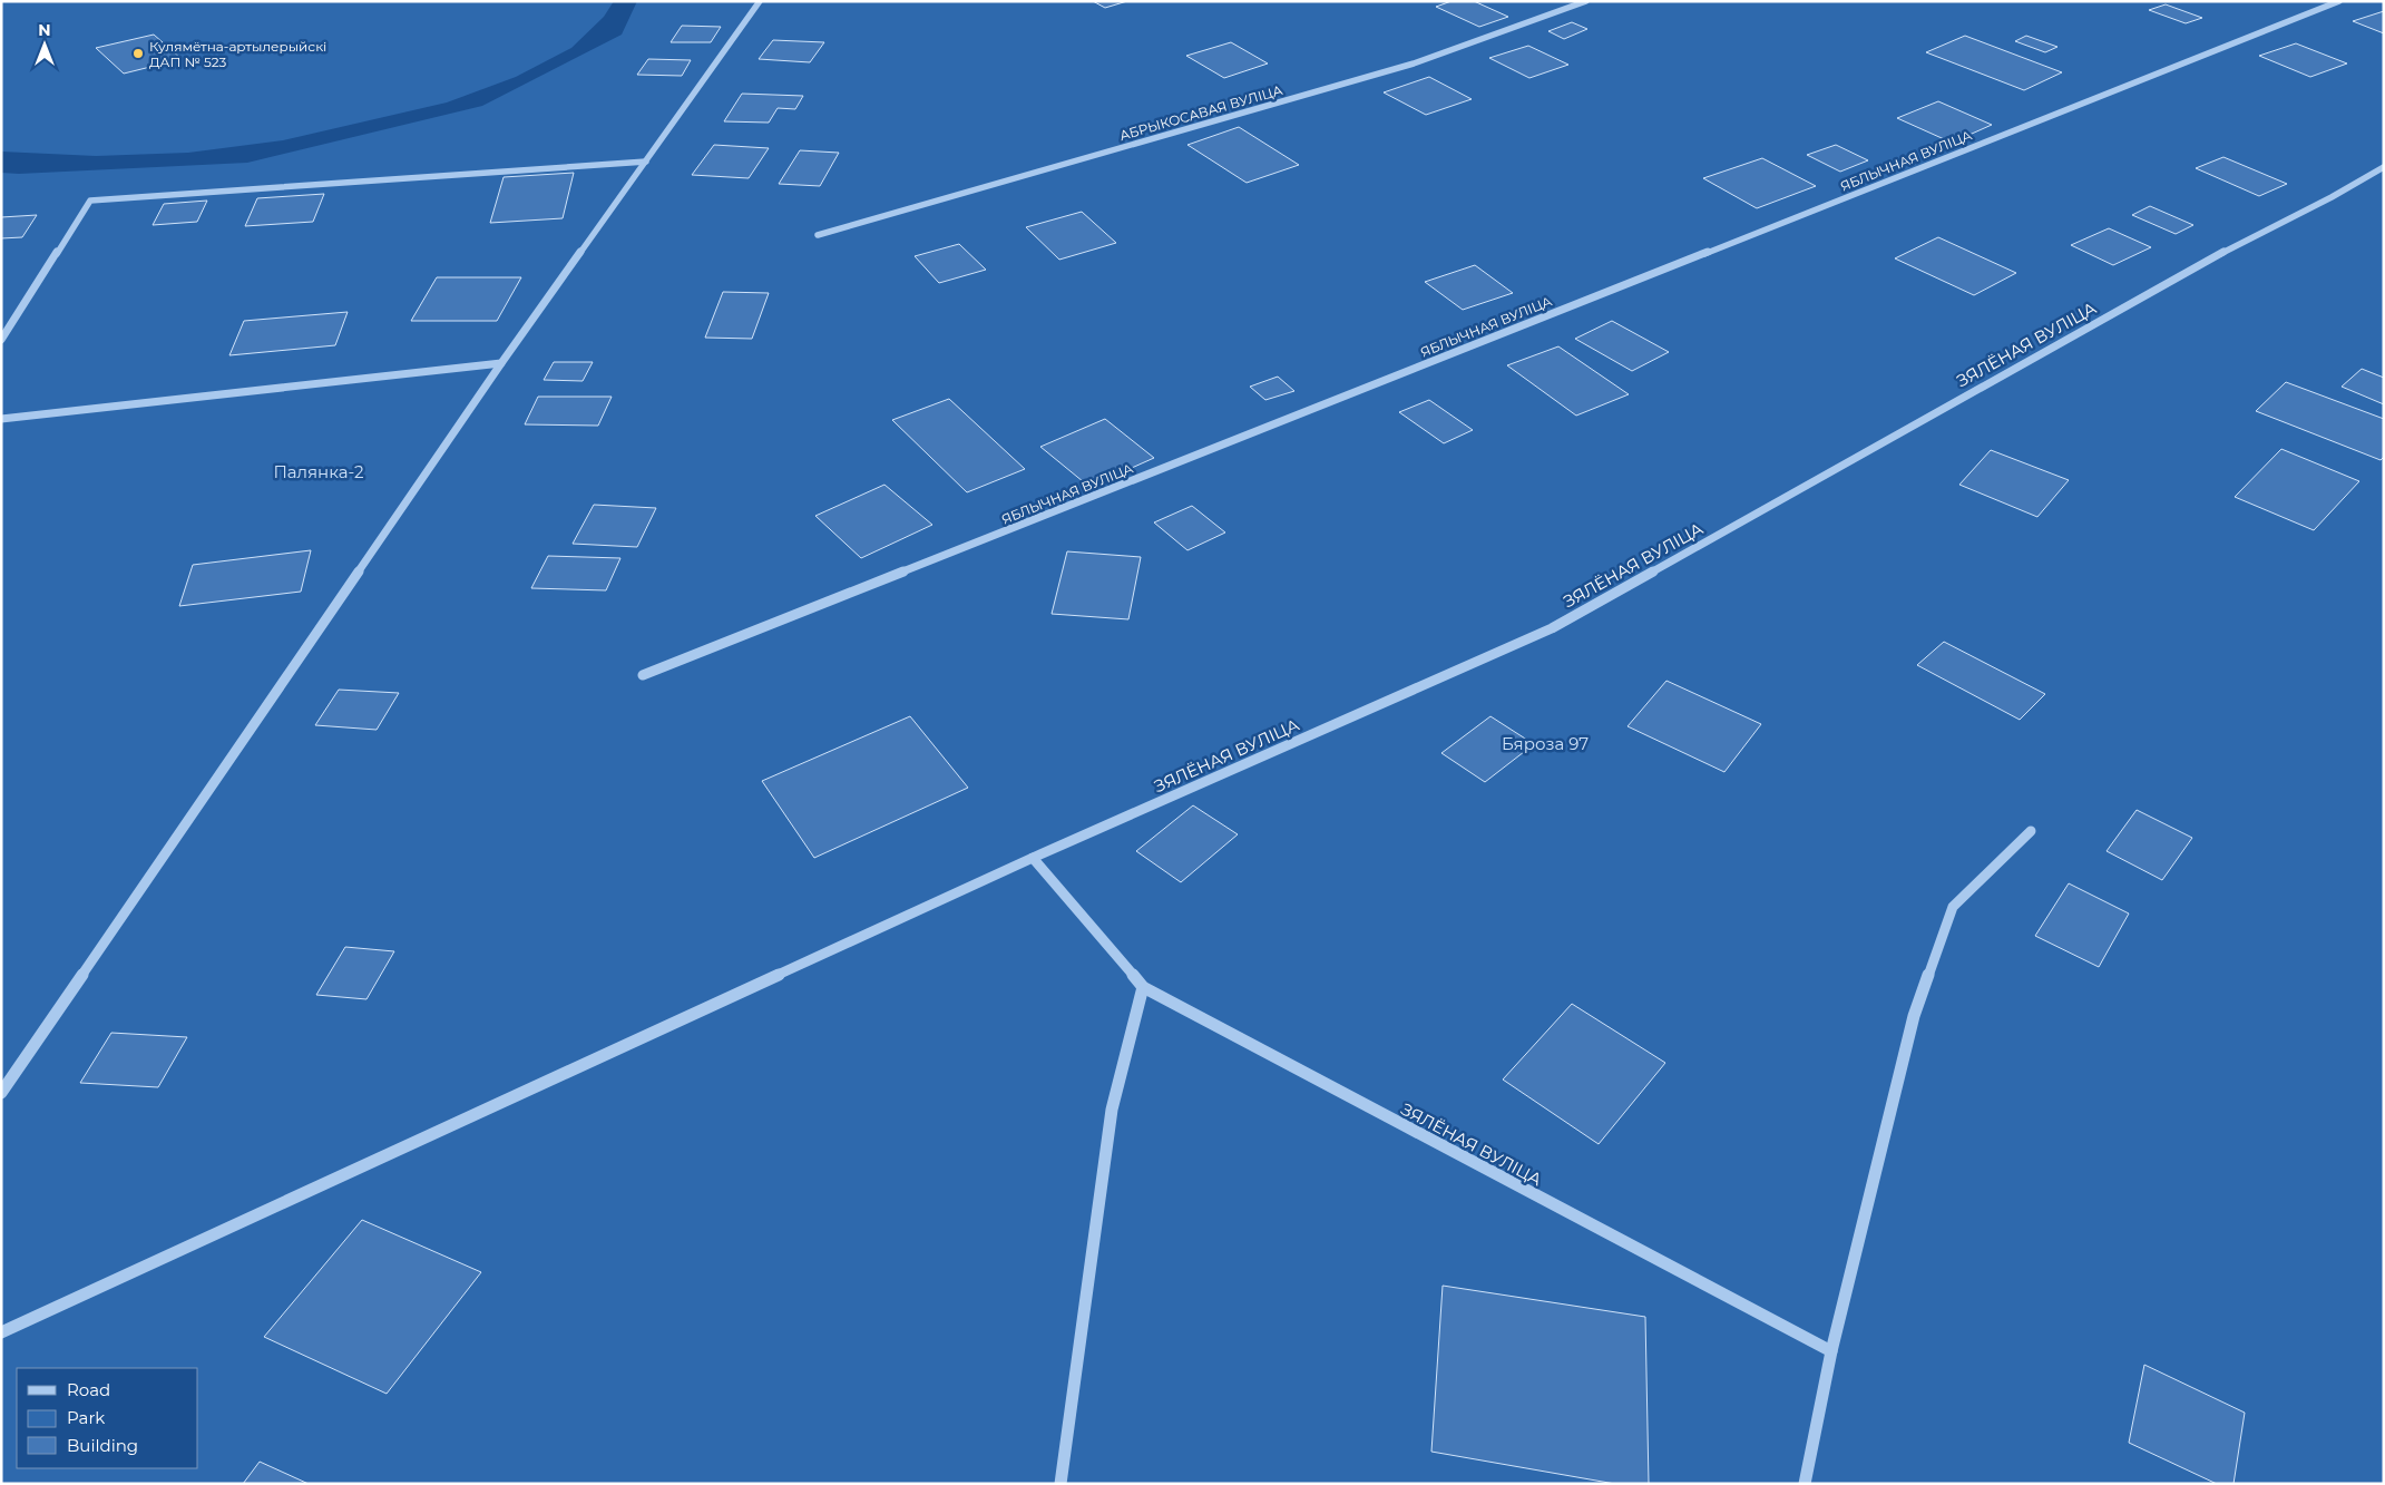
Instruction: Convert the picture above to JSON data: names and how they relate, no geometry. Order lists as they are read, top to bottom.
{
  "streets": {
    "lane": ["АБРЫКОСАВАЯ ВУЛІЦА", "ЯБЛЫЧНАЯ ВУЛІЦА", "ЗЯЛЁНАЯ ВУЛІЦА"]
  },
  "parks": ["Палянка-2", "Бяроза 97"],
  "places": ["Кулямётна-артылерыйскі ДАП № 523"],
  "legend": ["Road", "Park", "Building"],
  "north": "top"
}
